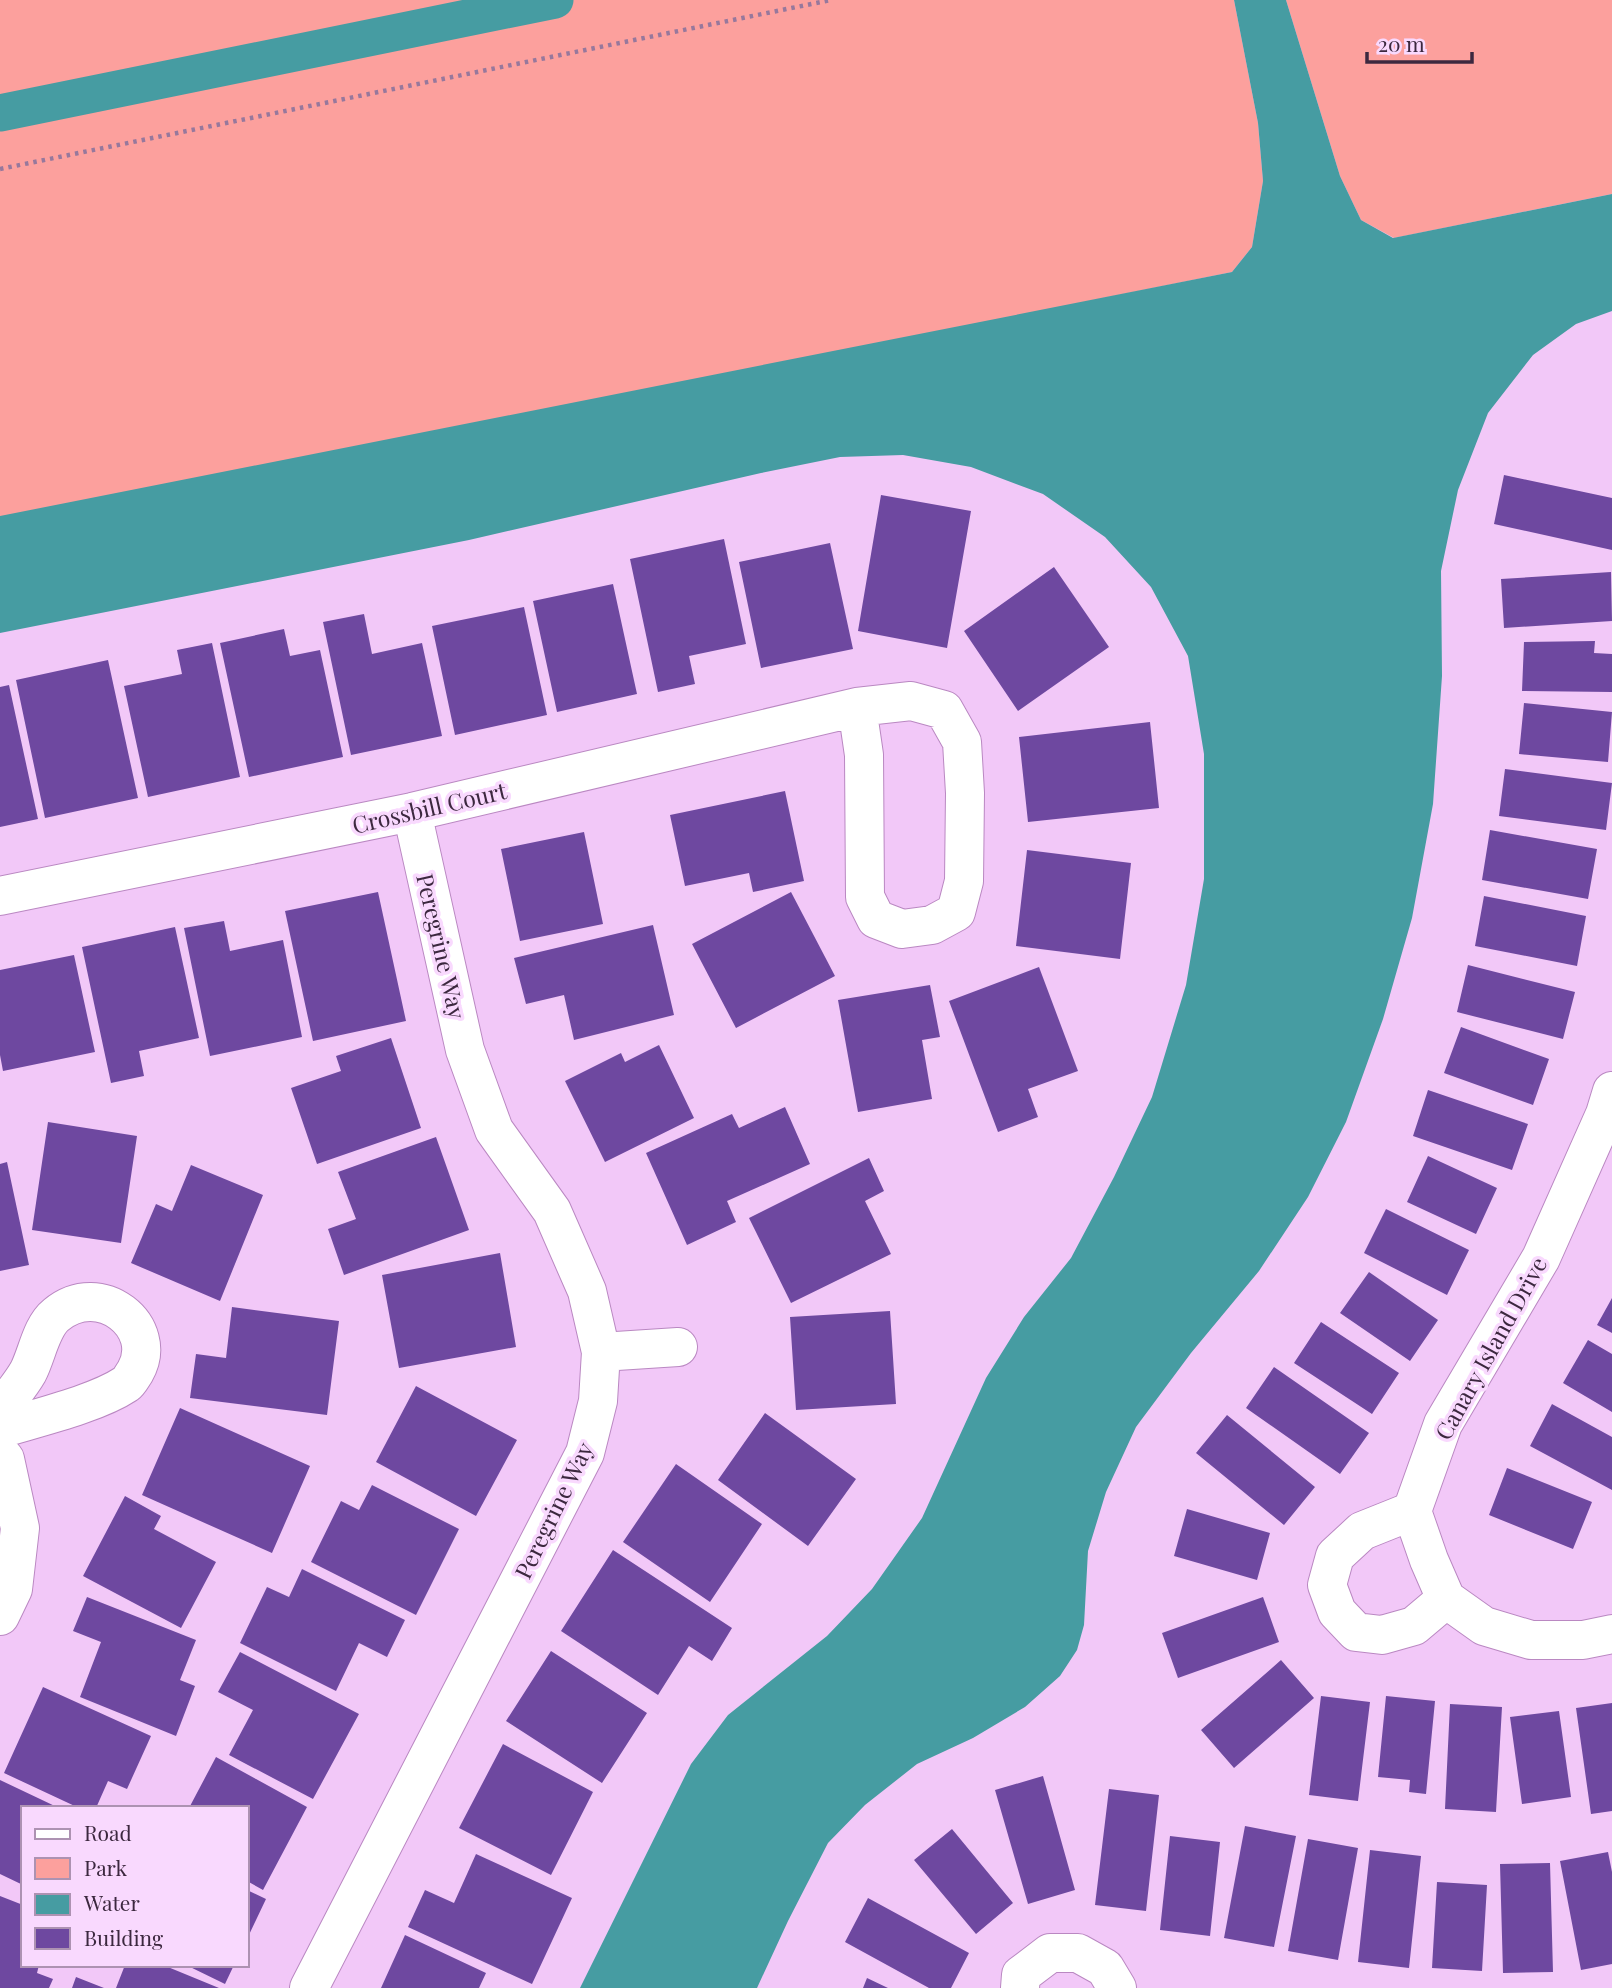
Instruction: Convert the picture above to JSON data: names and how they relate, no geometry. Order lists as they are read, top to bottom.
{
  "streets": {
    "street": ["Crossbill Court", "Peregrine Way", "Canary Island Drive"]
  },
  "crossings": [
    ["Crossbill Court", "Peregrine Way"]
  ],
  "legend": [
    "Road",
    "Park",
    "Water",
    "Building"
  ],
  "scale_bar": "20 m"
}
